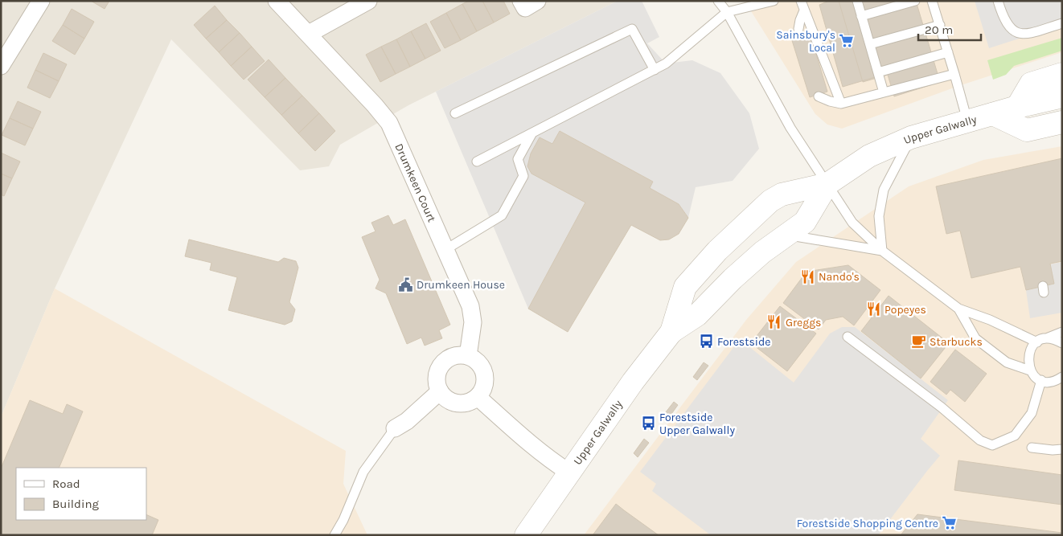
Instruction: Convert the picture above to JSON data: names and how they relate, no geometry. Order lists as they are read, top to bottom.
{
  "streets": {
    "street": ["Upper Galwally", "Drumkeen Court"]
  },
  "places": {
    "supermarket": ["Sainsbury's Local", "Forestside Shopping Centre"],
    "restaurant": ["Nando's", "Popeyes", "Greggs"],
    "public building": ["Drumkeen House"],
    "bus stop": ["Forestside", "Forestside Upper Galwally"],
    "cafe": ["Starbucks"]
  },
  "legend": ["Road", "Building"],
  "scale_bar": "20 m"
}
